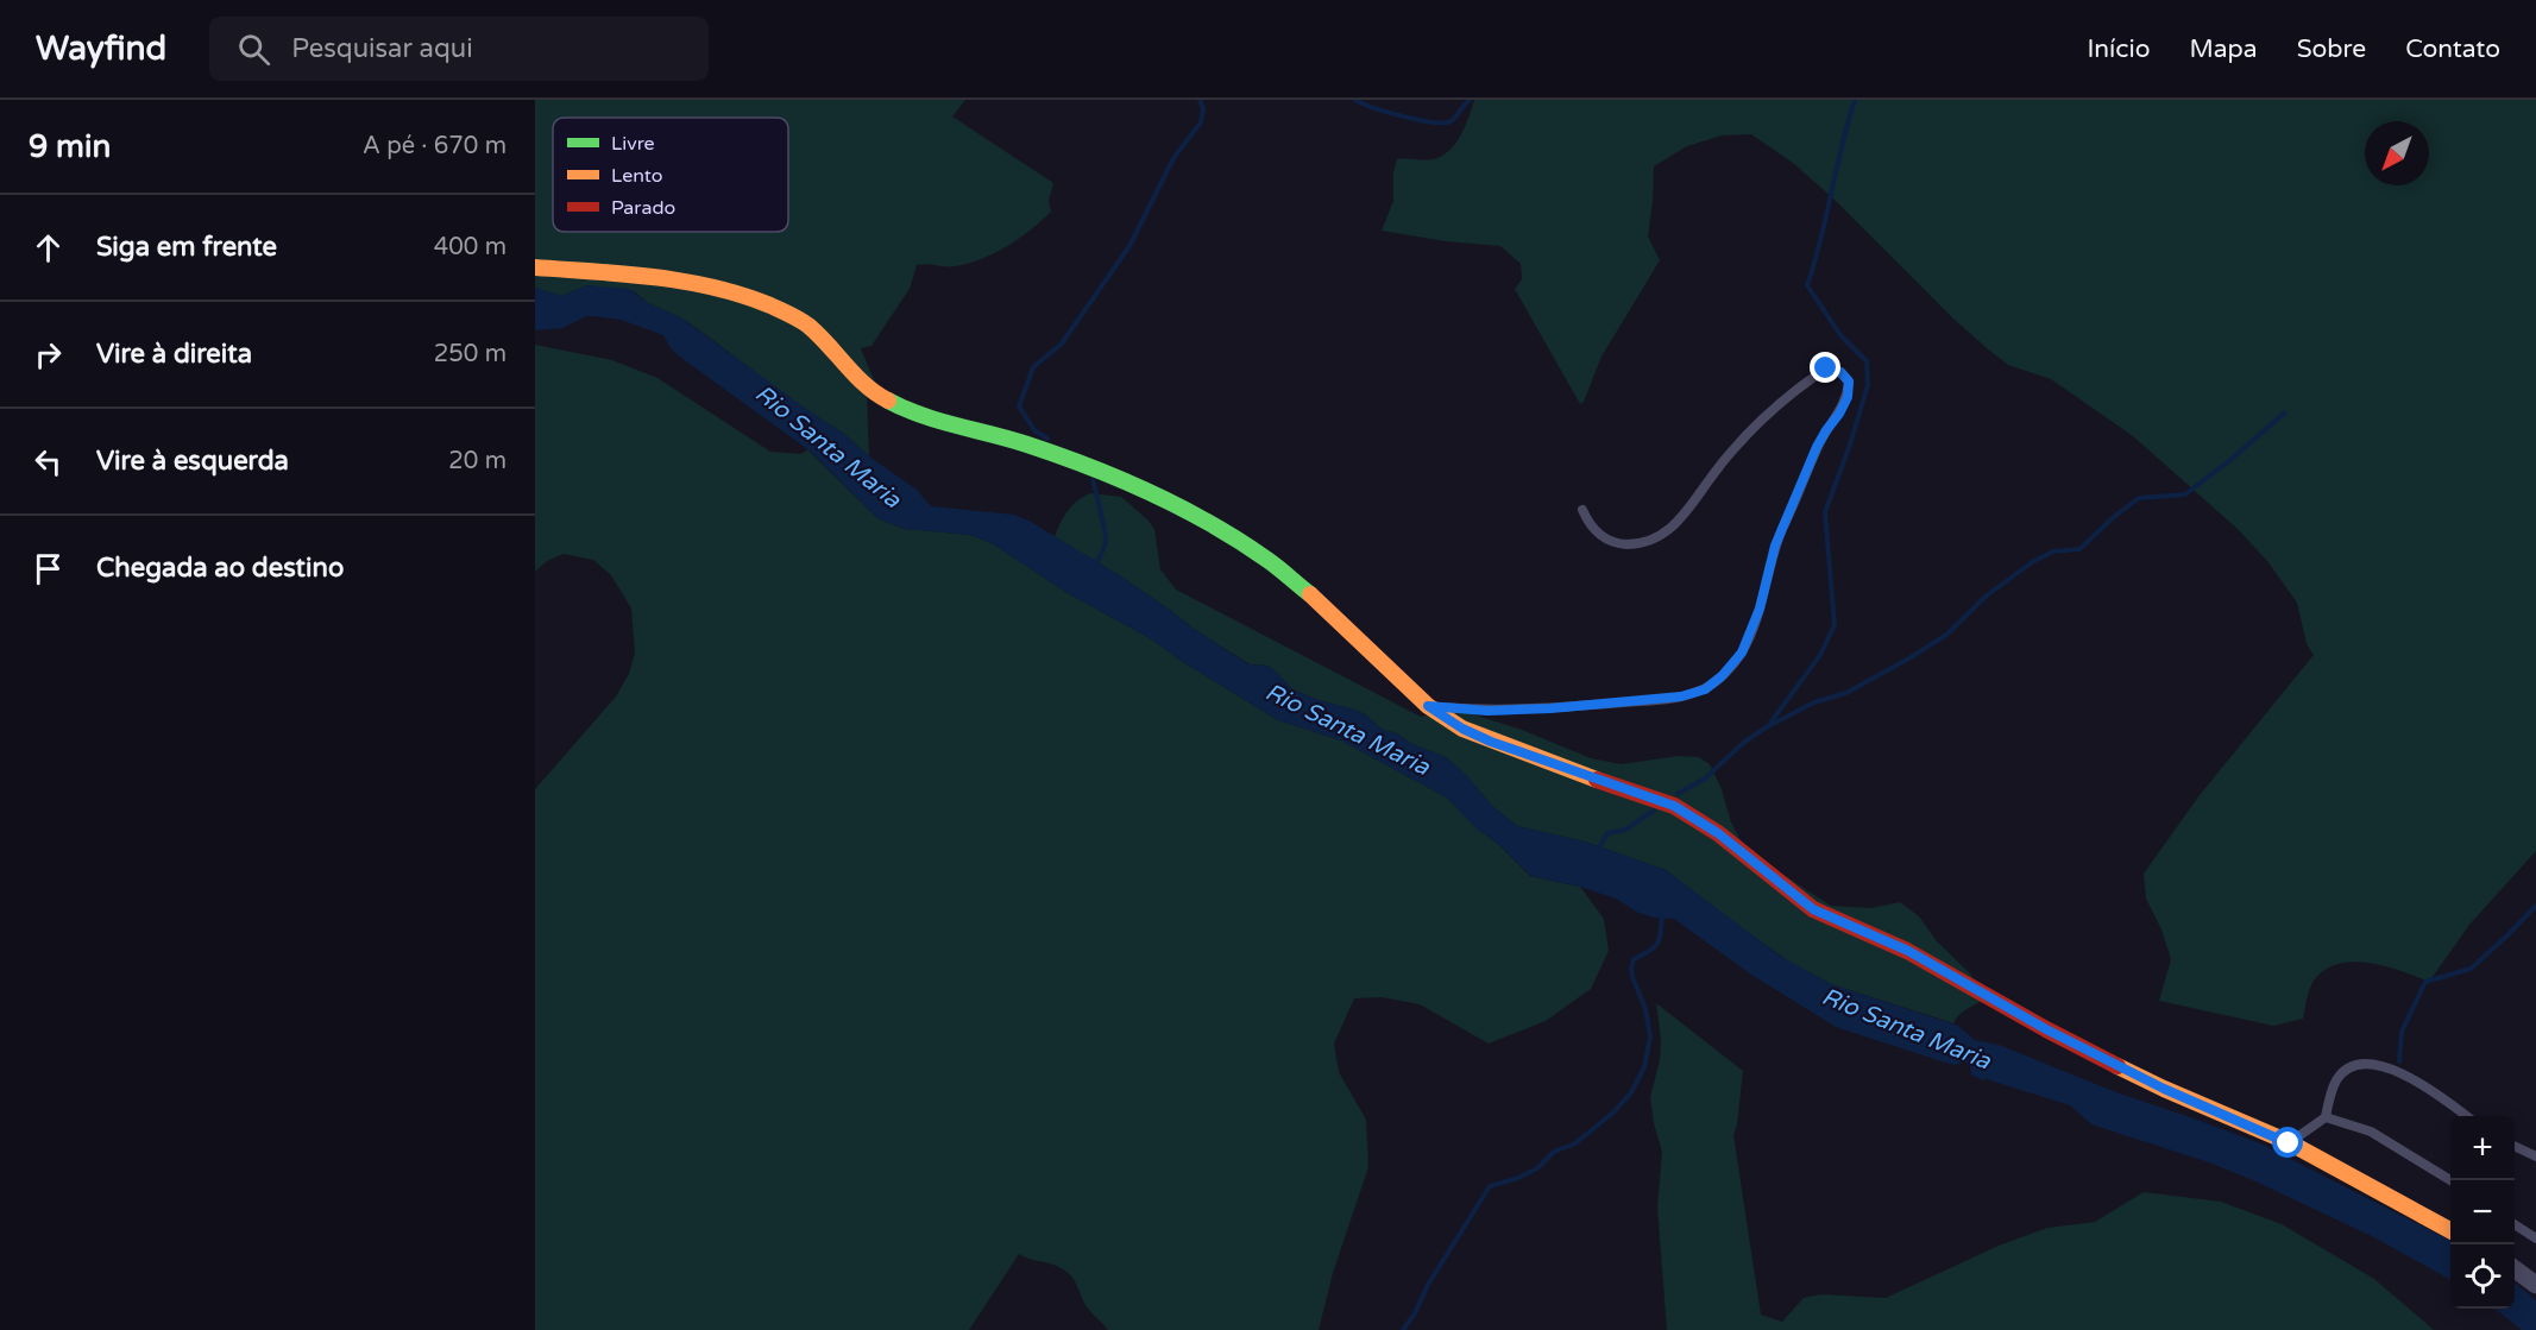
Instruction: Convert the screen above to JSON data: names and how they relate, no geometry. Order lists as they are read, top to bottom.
{
  "water": ["Rio Santa Maria"],
  "legend": ["Livre", "Lento", "Parado"],
  "north": "bottom left",
  "page": {
    "header": "Wayfind",
    "search": "Pesquisar aqui",
    "nav": [
      "Início",
      "Mapa",
      "Sobre",
      "Contato"
    ],
    "heading": ["9 min", "A pé · 670 m"],
    "list": [
      ["Siga em frente", "400 m"],
      ["Vire à direita", "250 m"],
      ["Vire à esquerda", "20 m"],
      "Chegada ao destino"
    ],
    "map_buttons": ["+", "−"]
  }
}
